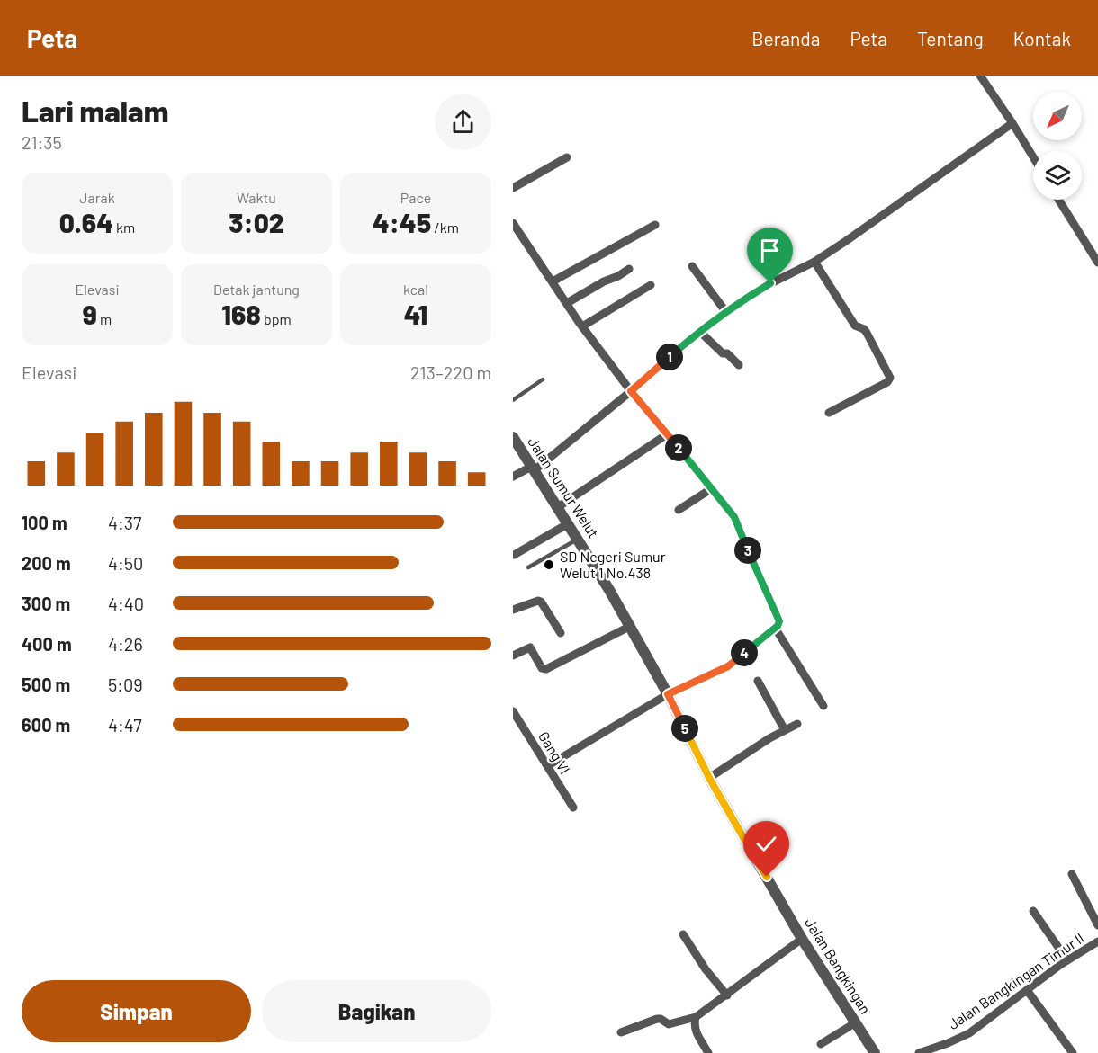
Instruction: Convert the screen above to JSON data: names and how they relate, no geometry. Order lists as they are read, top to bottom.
{
  "streets": {
    "street": [
      "Jalan Sumur Welut",
      "Gang VI",
      "Jalan Bangkingan",
      "Jalan Bangkingan Timur II"
    ]
  },
  "crossings": [
    ["Jalan Sumur Welut", "Jalan Bangkingan"]
  ],
  "places": ["SD Negeri Sumur Welut 1 No.438"],
  "north": "bottom left",
  "page": {
    "header": "Peta",
    "nav": [
      "Beranda",
      "Peta",
      "Tentang",
      "Kontak"
    ],
    "heading": ["Lari malam", "21:35"],
    "stats": [
      ["Jarak", "0.64 km"],
      ["Waktu", "3:02"],
      ["Pace", "4:45 /km"],
      ["Elevasi", "9 m"],
      ["Detak jantung", "168 bpm"],
      ["kcal", "41"]
    ],
    "pins": [
      "1",
      "2",
      "3",
      "4",
      "5"
    ],
    "chart": ["Elevasi", "213–220 m"],
    "list": [
      {
        "name": "100 m",
        "note": "4:37"
      },
      {
        "name": "200 m",
        "note": "4:50"
      },
      {
        "name": "300 m",
        "note": "4:40"
      },
      {
        "name": "400 m",
        "note": "4:26"
      },
      {
        "name": "500 m",
        "note": "5:09"
      },
      {
        "name": "600 m",
        "note": "4:47"
      }
    ],
    "buttons": ["Simpan", "Bagikan"]
  }
}
